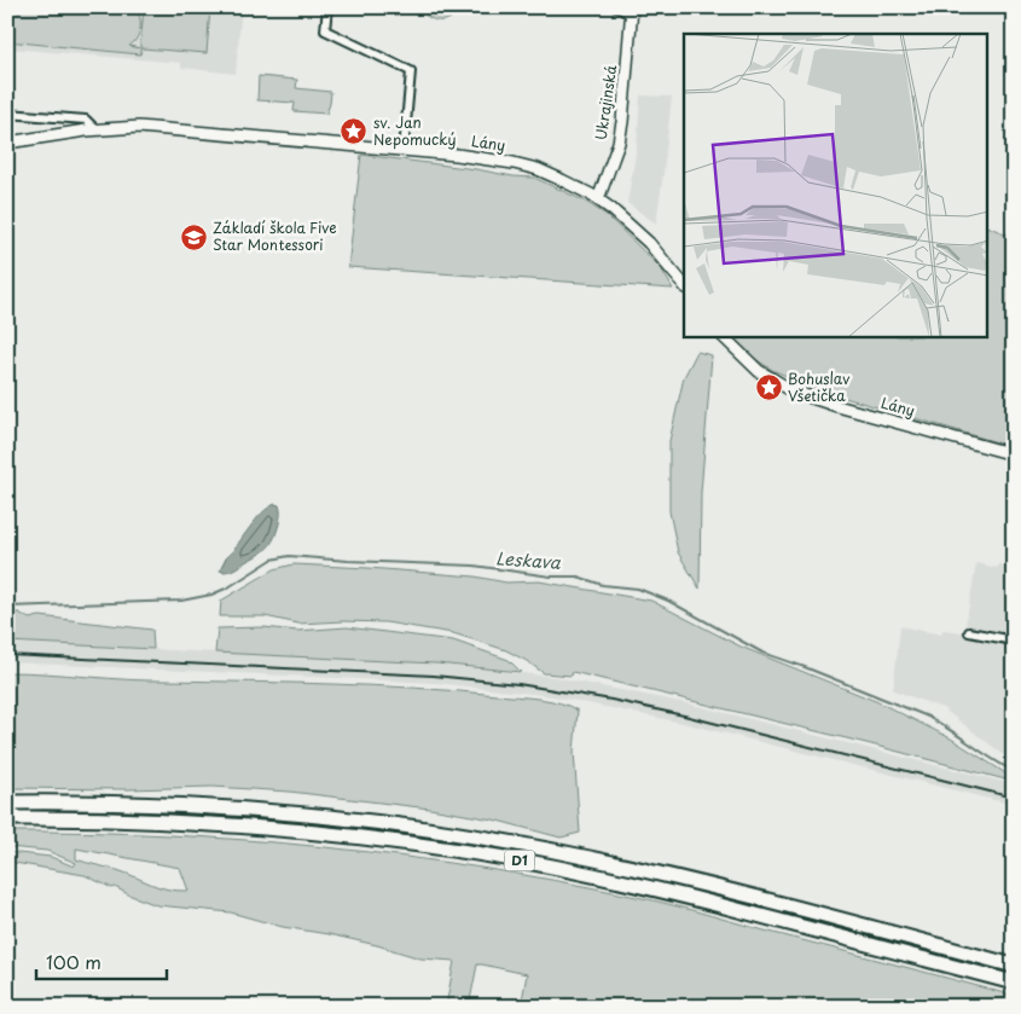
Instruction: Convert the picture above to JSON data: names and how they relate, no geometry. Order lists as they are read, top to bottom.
{
  "streets": {
    "highway": ["D1"],
    "street": ["Ukrajinská", "Lány"]
  },
  "crossings": [
    ["Ukrajinská", "Lány"]
  ],
  "water": ["Leskava"],
  "places": {
    "place": ["sv. Jan Nepomucký", "Bohuslav Všetička"],
    "school or university": ["Základí škola Five Star Montessori"]
  },
  "scale_bar": "100 m"
}
